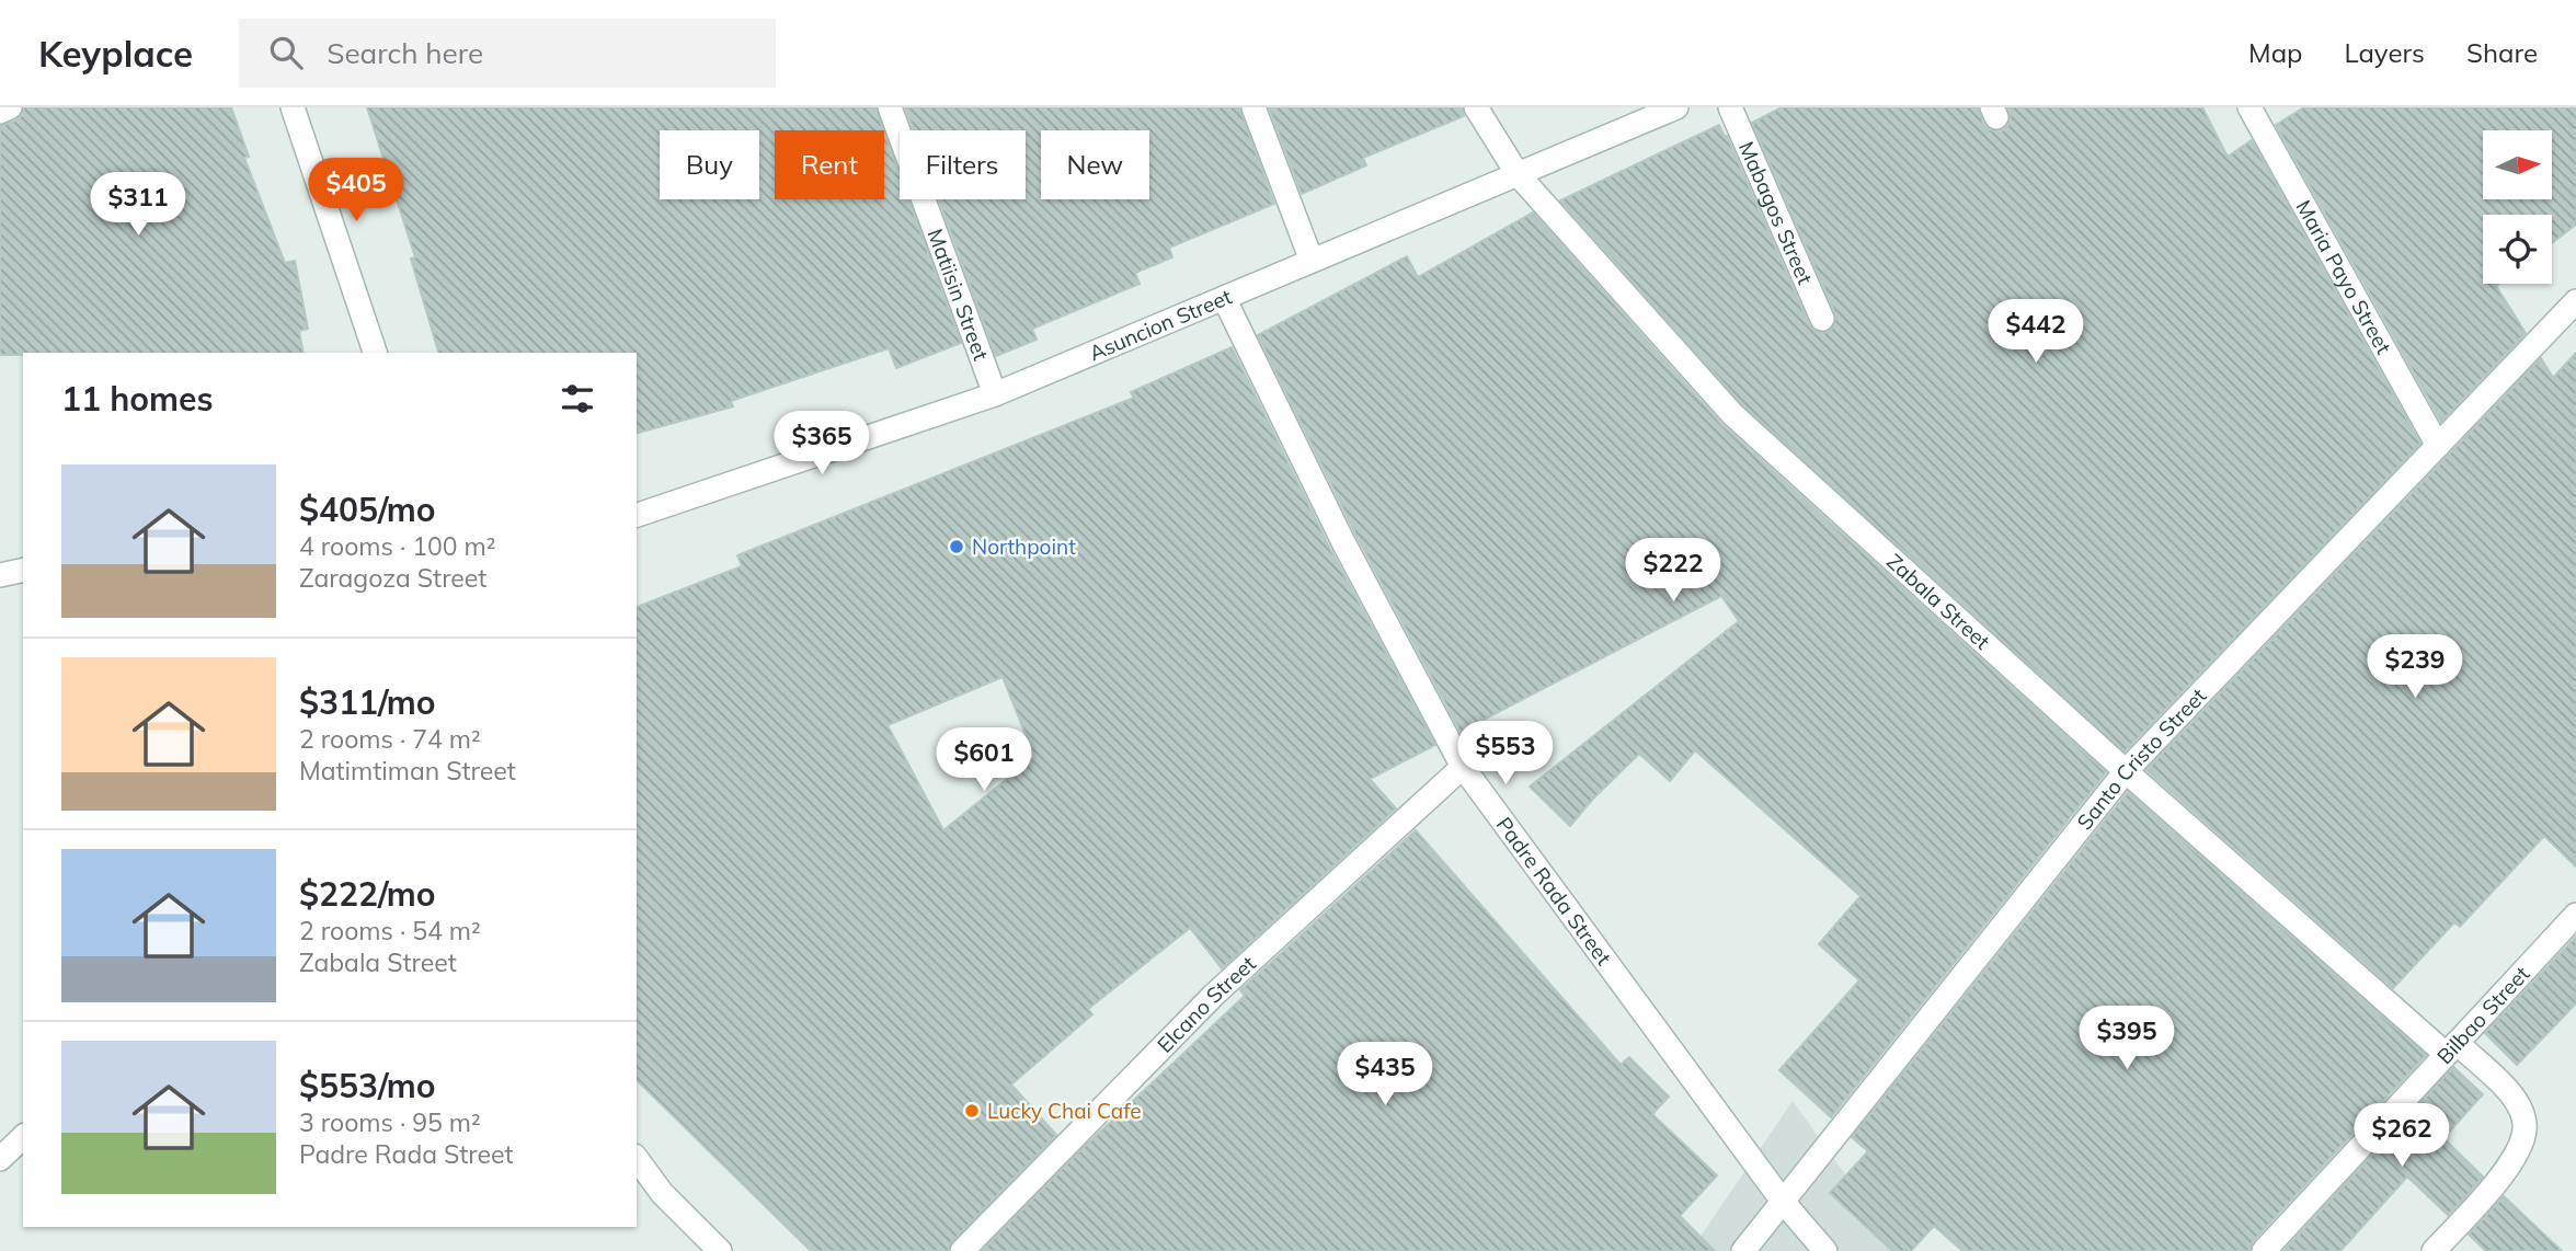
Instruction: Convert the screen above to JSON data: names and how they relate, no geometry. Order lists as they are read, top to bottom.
{
  "streets": {
    "street": [
      "Mabagos Street",
      "Maria Payo Street",
      "Matiisin Street",
      "Asuncion Street",
      "Zabala Street",
      "Santo Cristo Street",
      "Padre Rada Street",
      "Elcano Street",
      "Bilbao Street"
    ]
  },
  "crossings": [
    ["Maria Payo Street", "Santo Cristo Street"],
    ["Matiisin Street", "Asuncion Street"],
    ["Asuncion Street", "Zabala Street"],
    ["Asuncion Street", "Padre Rada Street"],
    ["Zabala Street", "Santo Cristo Street"],
    ["Zabala Street", "Bilbao Street"],
    ["Santo Cristo Street", "Padre Rada Street"],
    ["Padre Rada Street", "Elcano Street"]
  ],
  "places": ["Northpoint", "Lucky Chai Cafe"],
  "north": "right",
  "page": {
    "header": "Keyplace",
    "search": "Search here",
    "nav": ["Map", "Layers", "Share"],
    "chip": [
      "Buy",
      "Rent",
      "Filters",
      "New"
    ],
    "price": [
      "$405",
      "$311",
      "$442",
      "$365",
      "$222",
      "$239",
      "$553",
      "$601",
      "$395",
      "$435",
      "$262"
    ],
    "heading": "11 homes",
    "list": [
      {
        "name": "$405/mo",
        "note": "4 rooms · 100 m² · Zaragoza Street"
      },
      {
        "name": "$311/mo",
        "note": "2 rooms · 74 m² · Matimtiman Street"
      },
      {
        "name": "$222/mo",
        "note": "2 rooms · 54 m² · Zabala Street"
      },
      {
        "name": "$553/mo",
        "note": "3 rooms · 95 m² · Padre Rada Street"
      }
    ]
  }
}
